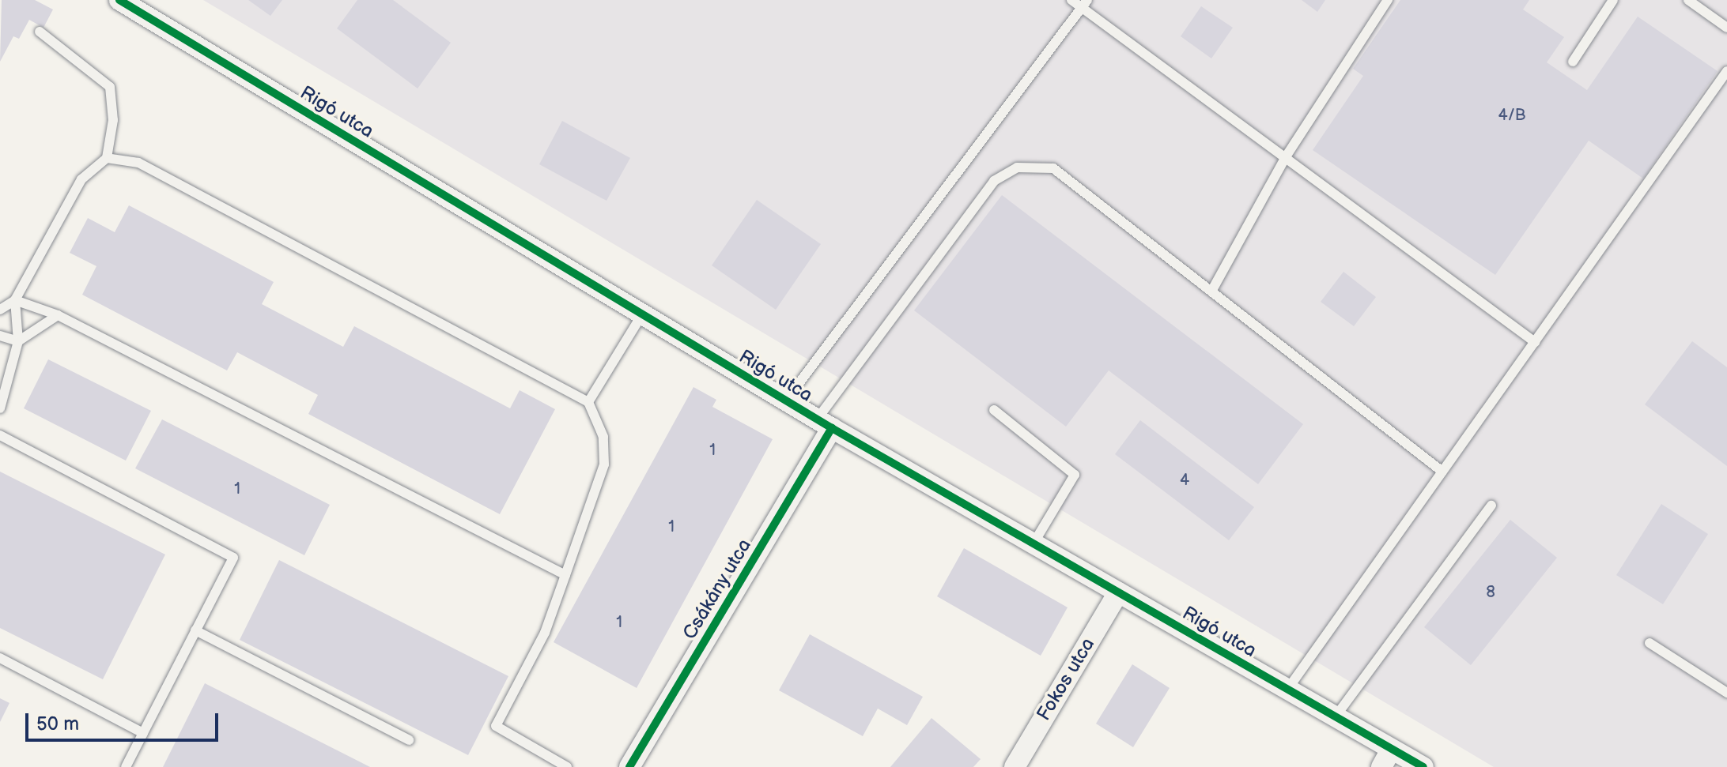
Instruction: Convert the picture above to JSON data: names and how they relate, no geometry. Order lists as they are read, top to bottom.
{
  "streets": {
    "street": ["Rigó utca", "Csákány utca", "Fokos utca"]
  },
  "crossings": [
    ["Rigó utca", "Csákány utca"],
    ["Rigó utca", "Fokos utca"]
  ],
  "house_numbers": [
    "4/B",
    "1",
    "4",
    "1",
    "1",
    "8",
    "1"
  ],
  "scale_bar": "50 m"
}
